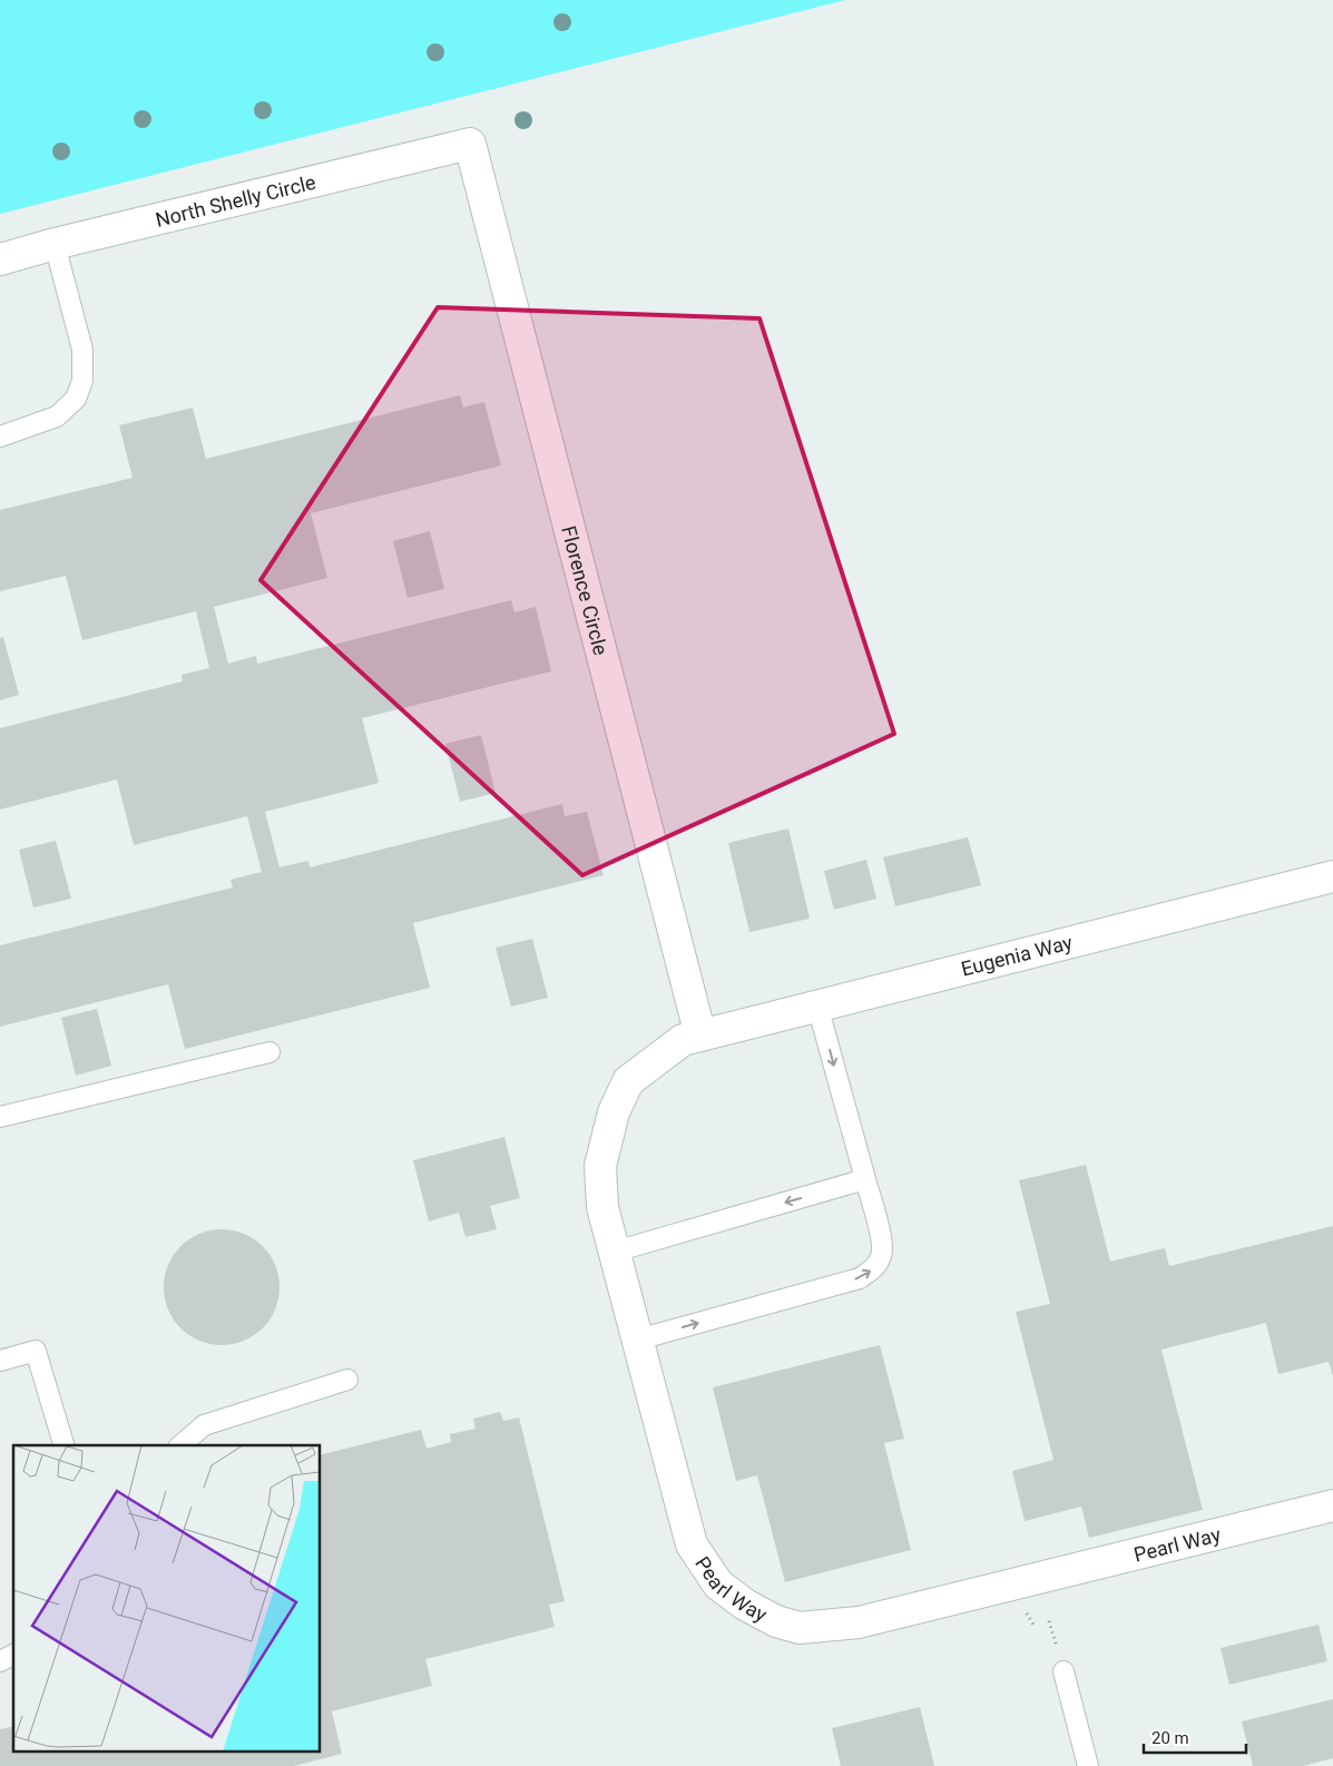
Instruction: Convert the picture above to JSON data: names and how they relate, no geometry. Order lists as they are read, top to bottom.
{
  "streets": {
    "street": [
      "North Shelly Circle",
      "Florence Circle",
      "Eugenia Way",
      "Pearl Way"
    ]
  },
  "crossings": [
    ["North Shelly Circle", "Florence Circle"],
    ["Florence Circle", "Eugenia Way"],
    ["Florence Circle", "Pearl Way"],
    ["Eugenia Way", "Pearl Way"]
  ],
  "scale_bar": "20 m"
}
